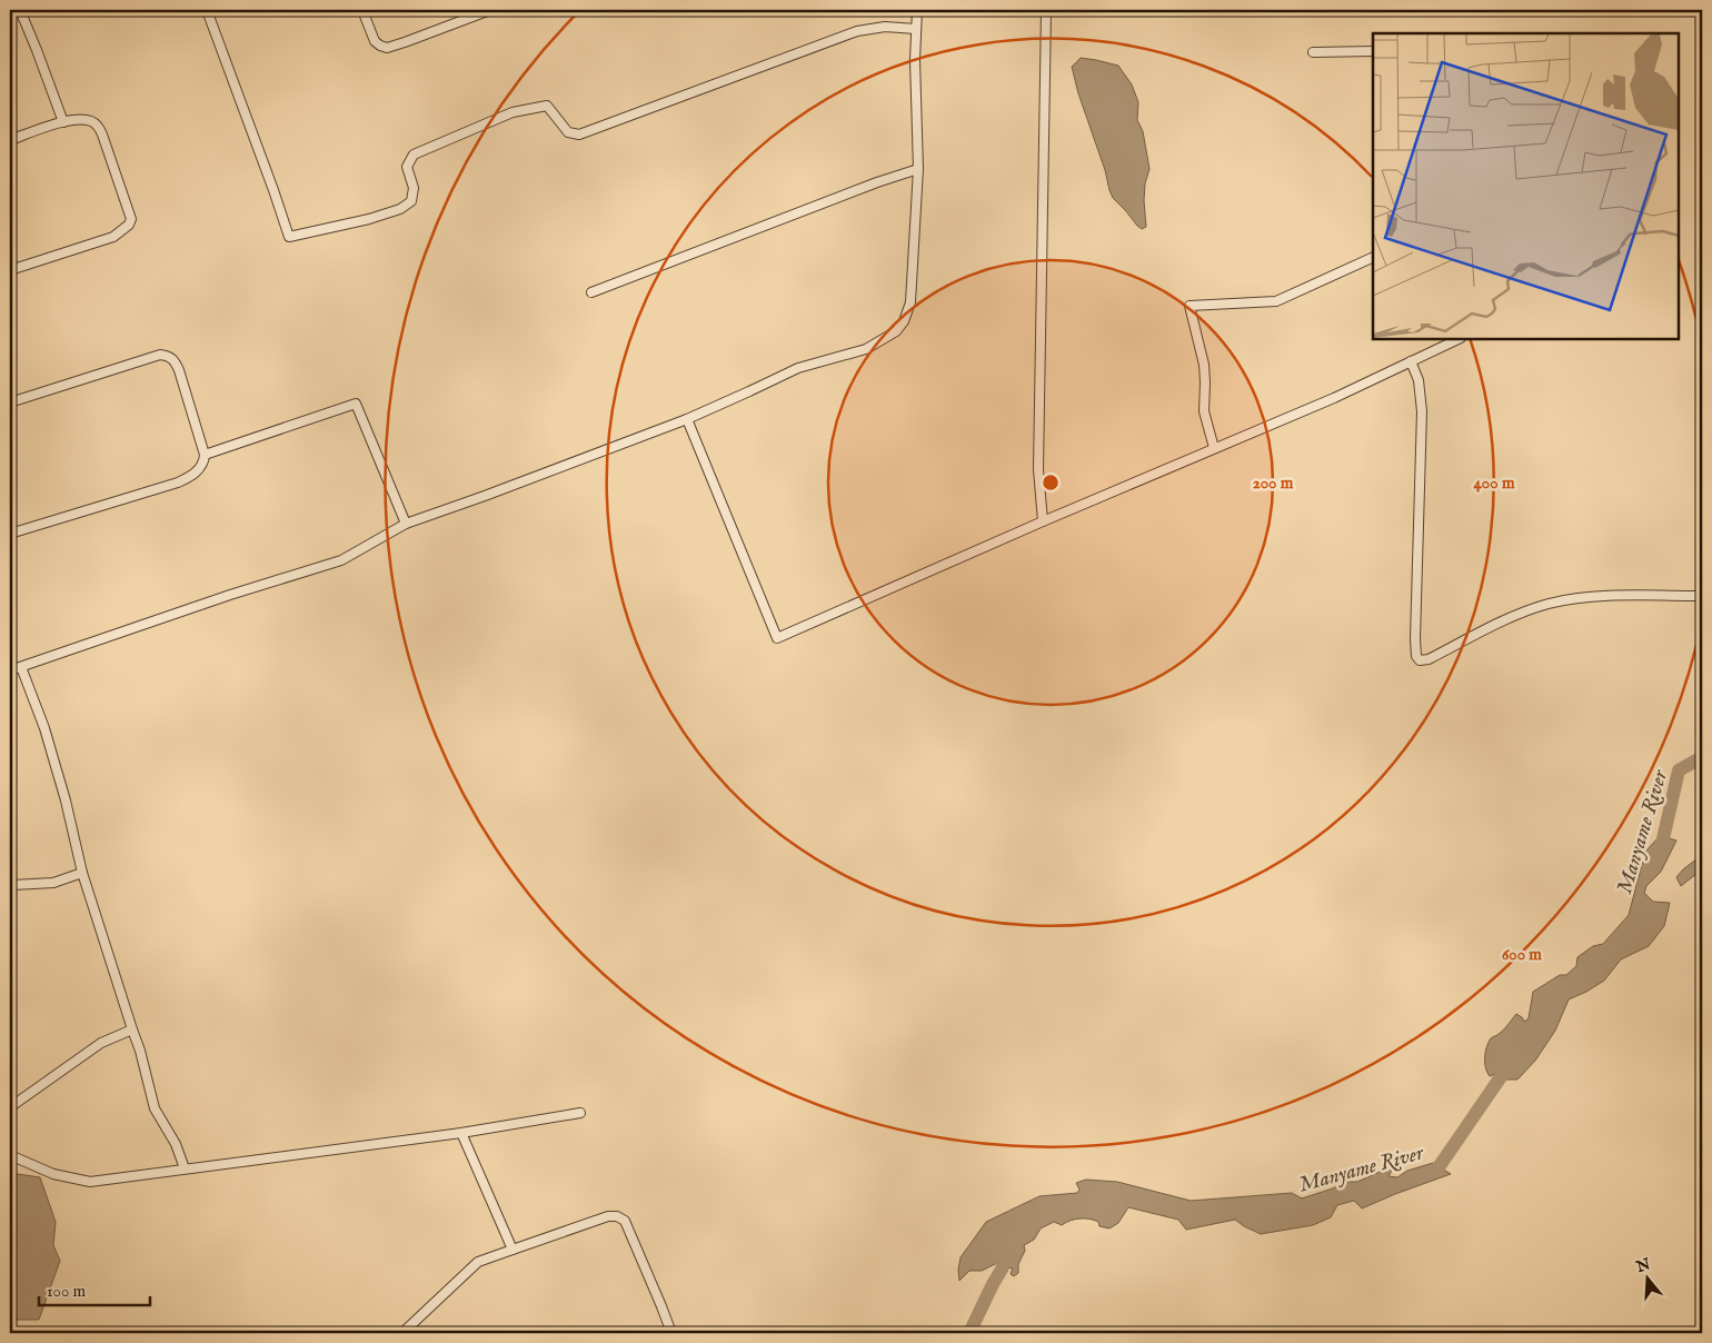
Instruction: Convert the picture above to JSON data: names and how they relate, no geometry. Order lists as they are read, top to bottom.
{
  "water": ["Manyame River"],
  "scale_bar": "100 m",
  "north": "top",
  "rings": ["200 m", "400 m", "600 m"]
}
